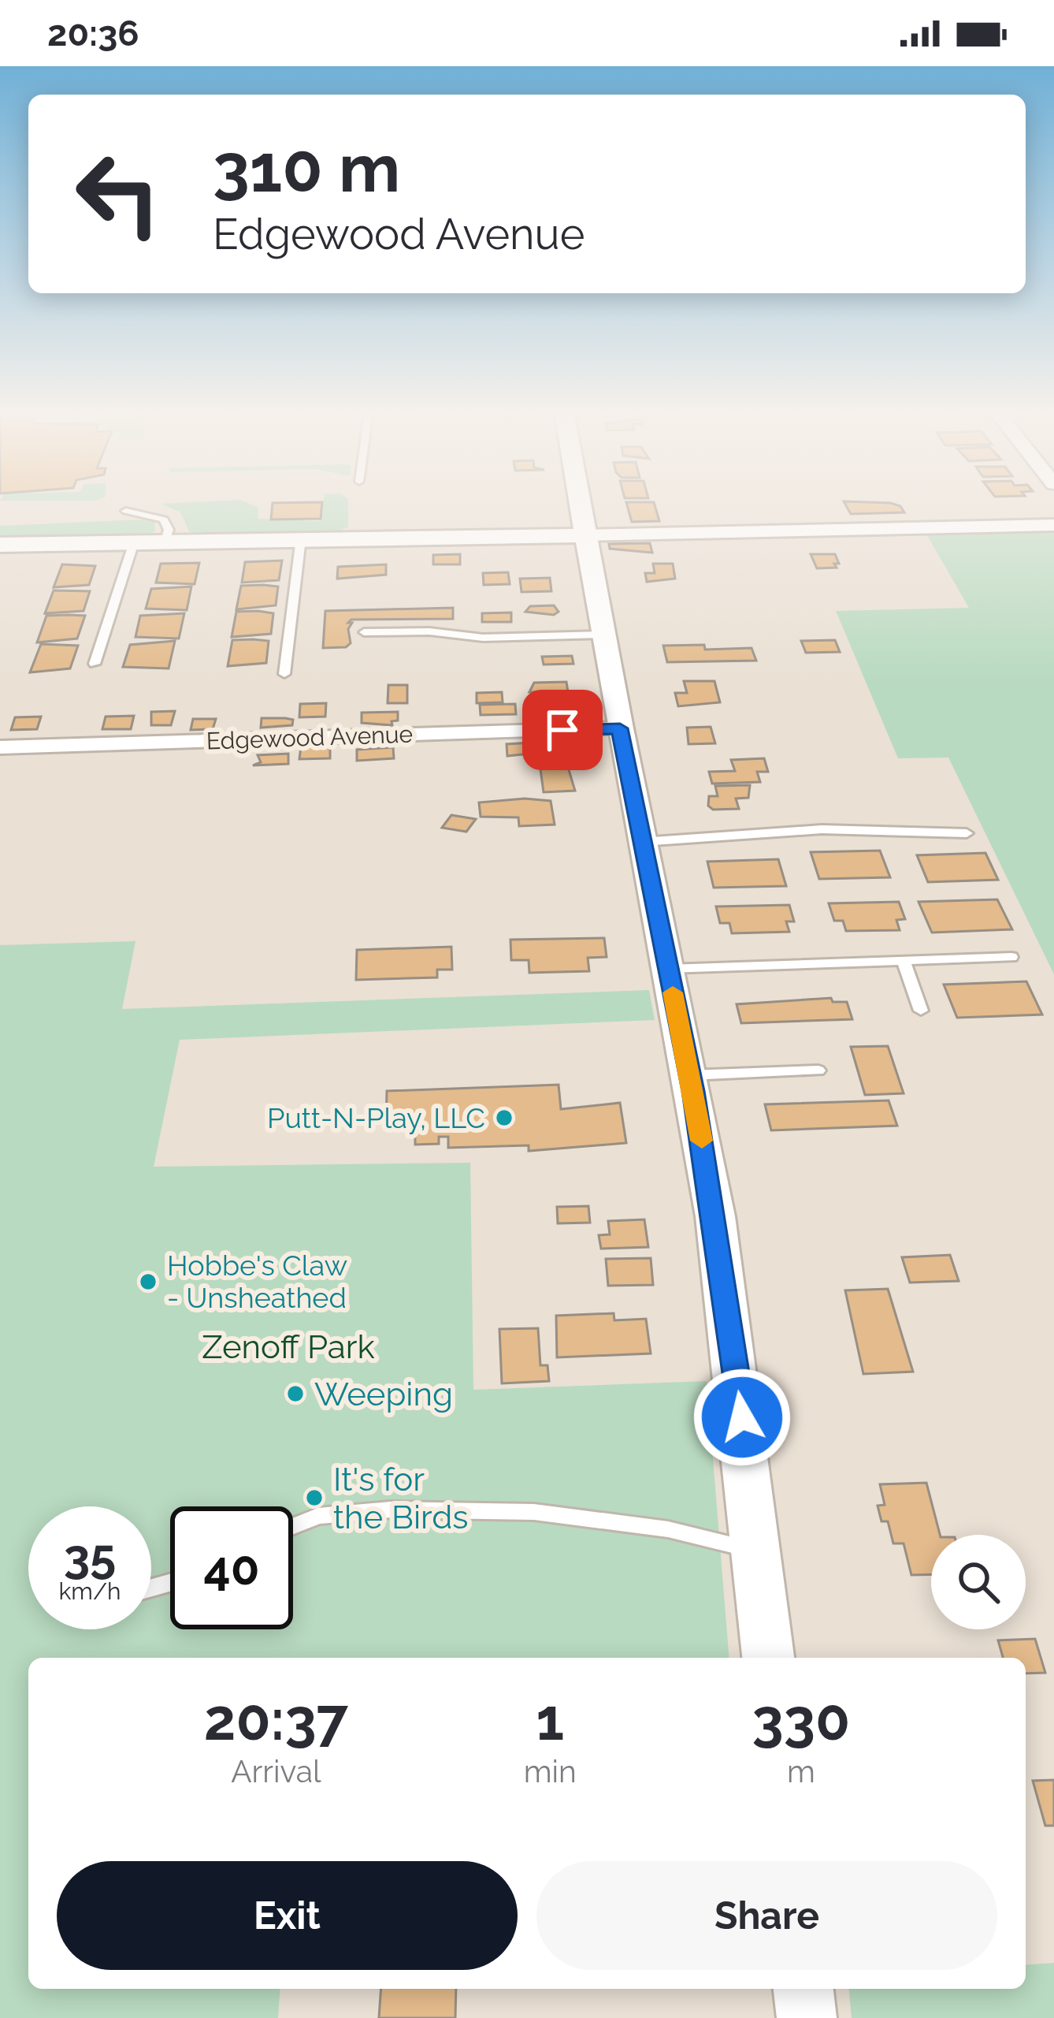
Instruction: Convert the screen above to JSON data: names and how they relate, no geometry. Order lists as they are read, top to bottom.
{
  "streets": {
    "street": ["Edgewood Avenue"]
  },
  "parks": ["Zenoff Park"],
  "places": [
    "Putt-N-Play, LLC",
    "Hobbe's Claw - Unsheathed",
    "Weeping",
    "It's for the Birds"
  ],
  "page": {
    "status": "20:36",
    "turn": ["310 m", "Edgewood Avenue"],
    "speed": "35 km/h",
    "limit": "40",
    "eta": [
      "20:37",
      "Arrival",
      "1",
      "min",
      "330",
      "m"
    ],
    "buttons": ["Exit", "Share"]
  }
}
